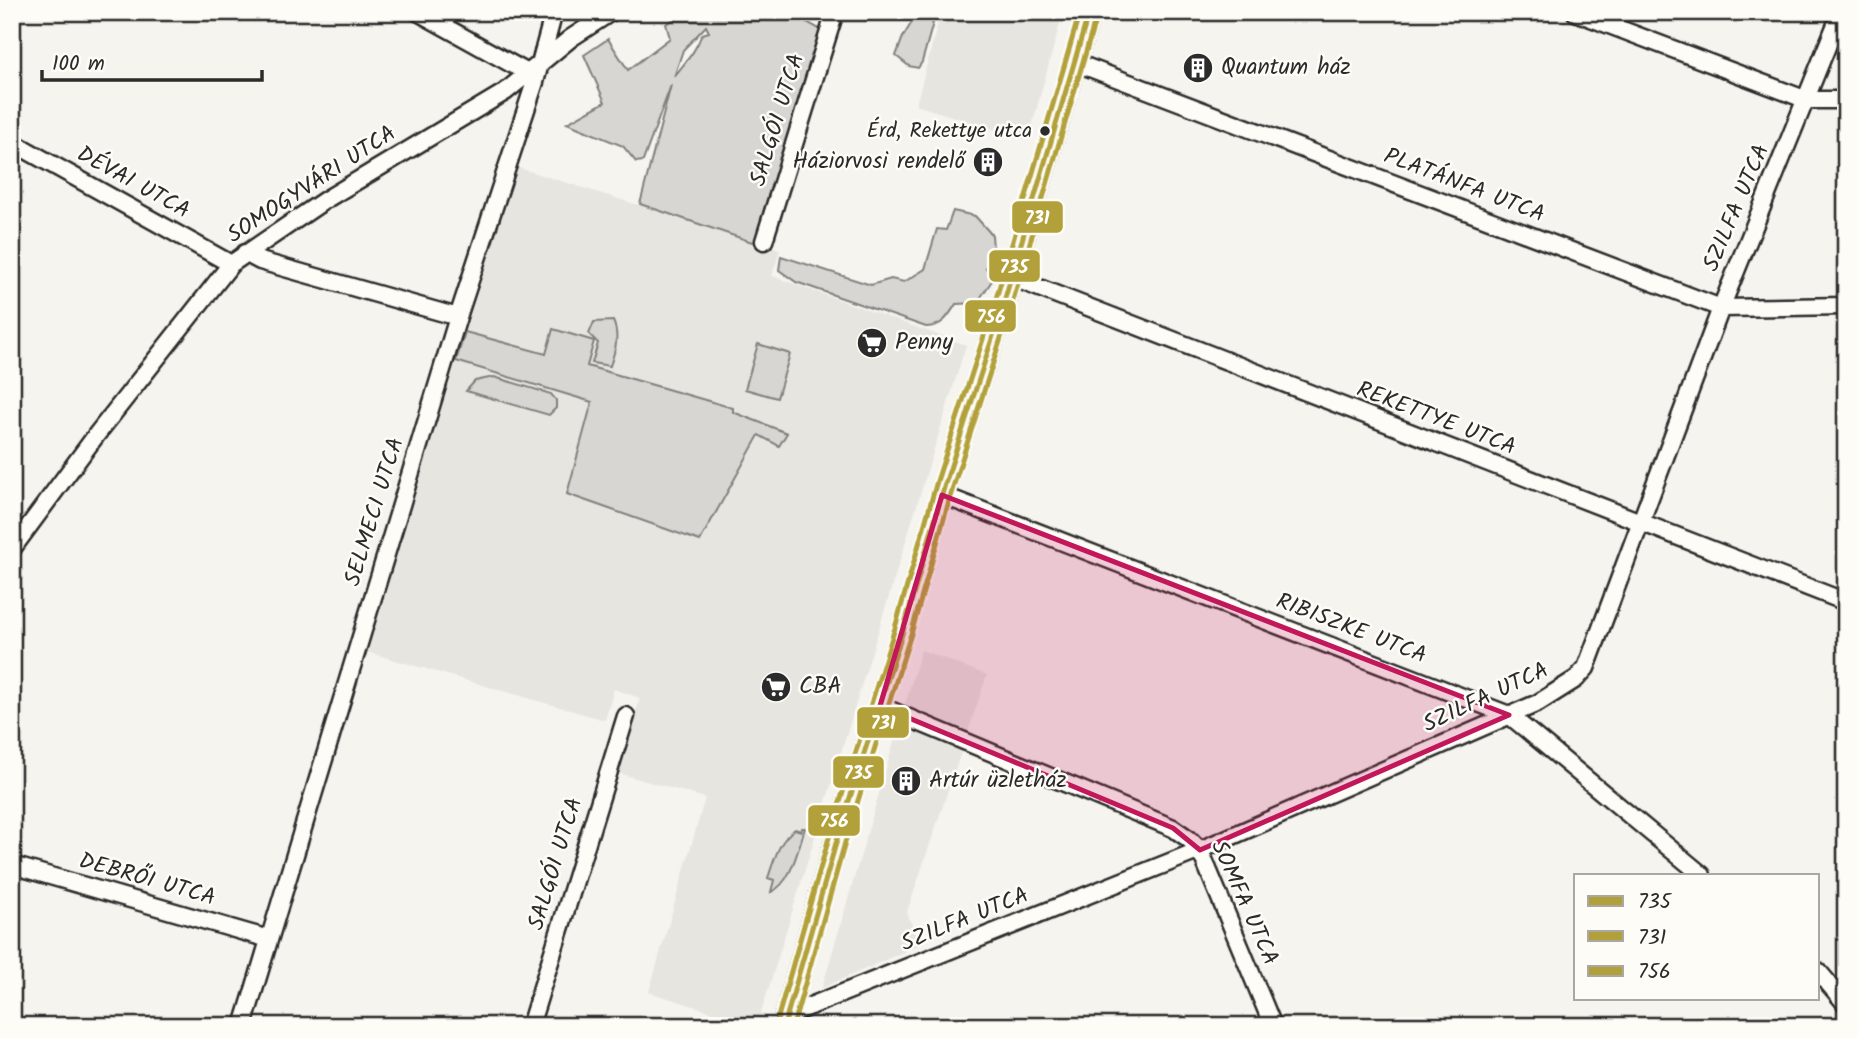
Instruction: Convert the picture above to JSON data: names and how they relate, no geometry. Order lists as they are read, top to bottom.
{
  "streets": {
    "street": [
      "SALGÓI UTCA",
      "DÉVAI UTCA",
      "SOMOGYVÁRI UTCA",
      "PLATÁNFA UTCA",
      "SZILFA UTCA",
      "REKETTYE UTCA",
      "SELMECI UTCA",
      "RIBISZKE UTCA",
      "DEBRŐI UTCA",
      "SOMFA UTCA"
    ]
  },
  "crossings": [
    ["DÉVAI UTCA", "SOMOGYVÁRI UTCA"],
    ["SOMOGYVÁRI UTCA", "SELMECI UTCA"],
    ["PLATÁNFA UTCA", "SZILFA UTCA"],
    ["SZILFA UTCA", "REKETTYE UTCA"],
    ["SZILFA UTCA", "RIBISZKE UTCA"],
    ["SZILFA UTCA", "SOMFA UTCA"],
    ["SELMECI UTCA", "DEBRŐI UTCA"]
  ],
  "places": {
    "building": ["Quantum ház", "Háziorvosi rendelő", "Artúr üzletház"],
    "other": ["Érd, Rekettye utca"],
    "supermarket": ["Penny", "CBA"]
  },
  "lines": ["transit line 735", "transit line 756", "transit line 731"],
  "legend": ["735", "731", "756"],
  "scale_bar": "100 m"
}
